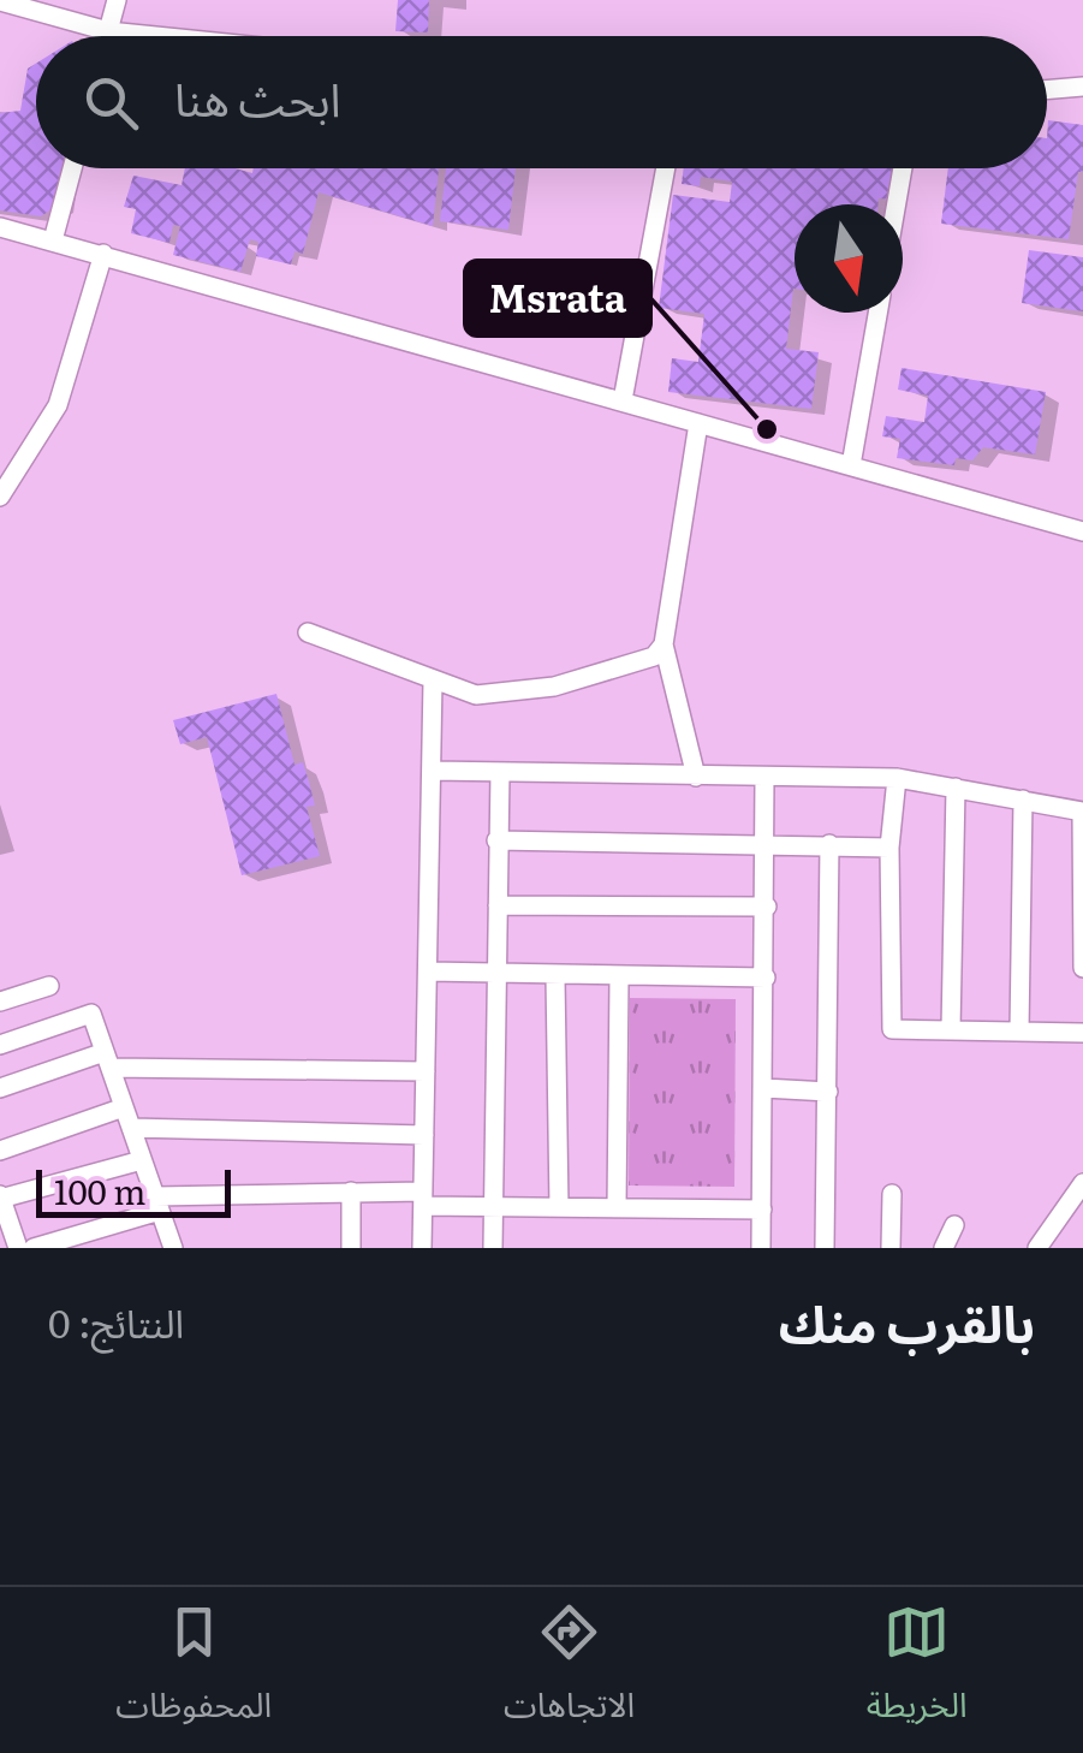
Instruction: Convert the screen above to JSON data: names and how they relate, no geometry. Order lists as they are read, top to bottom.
{
  "places": ["Msrata"],
  "scale_bar": "100 m",
  "north": "bottom",
  "page": {
    "search": "ابحث هنا",
    "scale": "100 m",
    "heading": ["بالقرب منك", "النتائج: 0"],
    "nav": ["الخريطة", "الاتجاهات", "المحفوظات"]
  }
}
